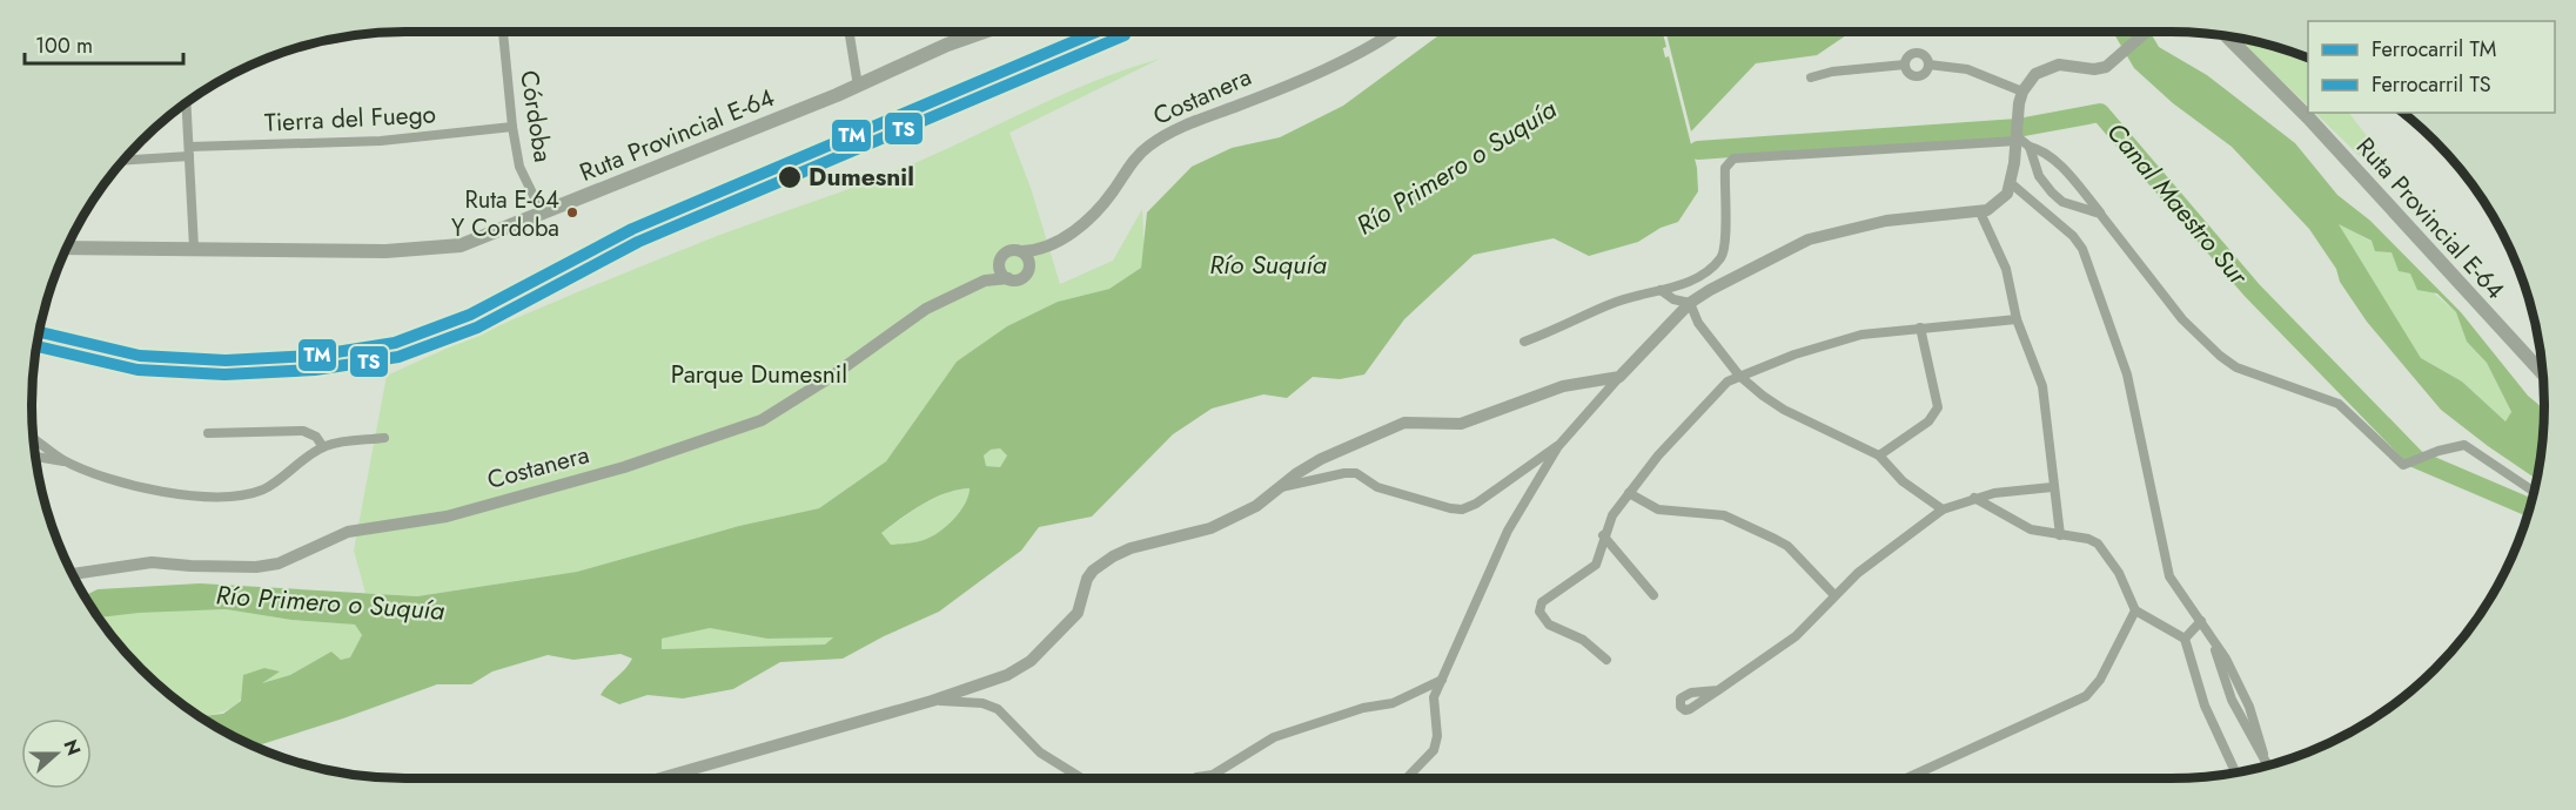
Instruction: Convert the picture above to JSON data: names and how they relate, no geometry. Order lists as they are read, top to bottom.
{
  "streets": {
    "main road": ["Ruta Provincial E-64"],
    "street": ["Costanera", "Córdoba", "Tierra del Fuego"]
  },
  "crossings": [
    ["Córdoba", "Tierra del Fuego"],
    ["Córdoba", "Ruta Provincial E-64"]
  ],
  "water": ["Río Primero o Suquía", "Canal Maestro Sur", "Río Suquía"],
  "parks": ["Parque Dumesnil"],
  "places": ["Dumesnil", "Ruta E-64 Y Cordoba"],
  "lines": ["rail line TM", "rail line TS"],
  "legend": ["Ferrocarril TM", "Ferrocarril TS"],
  "scale_bar": "100 m",
  "north": "right"
}
